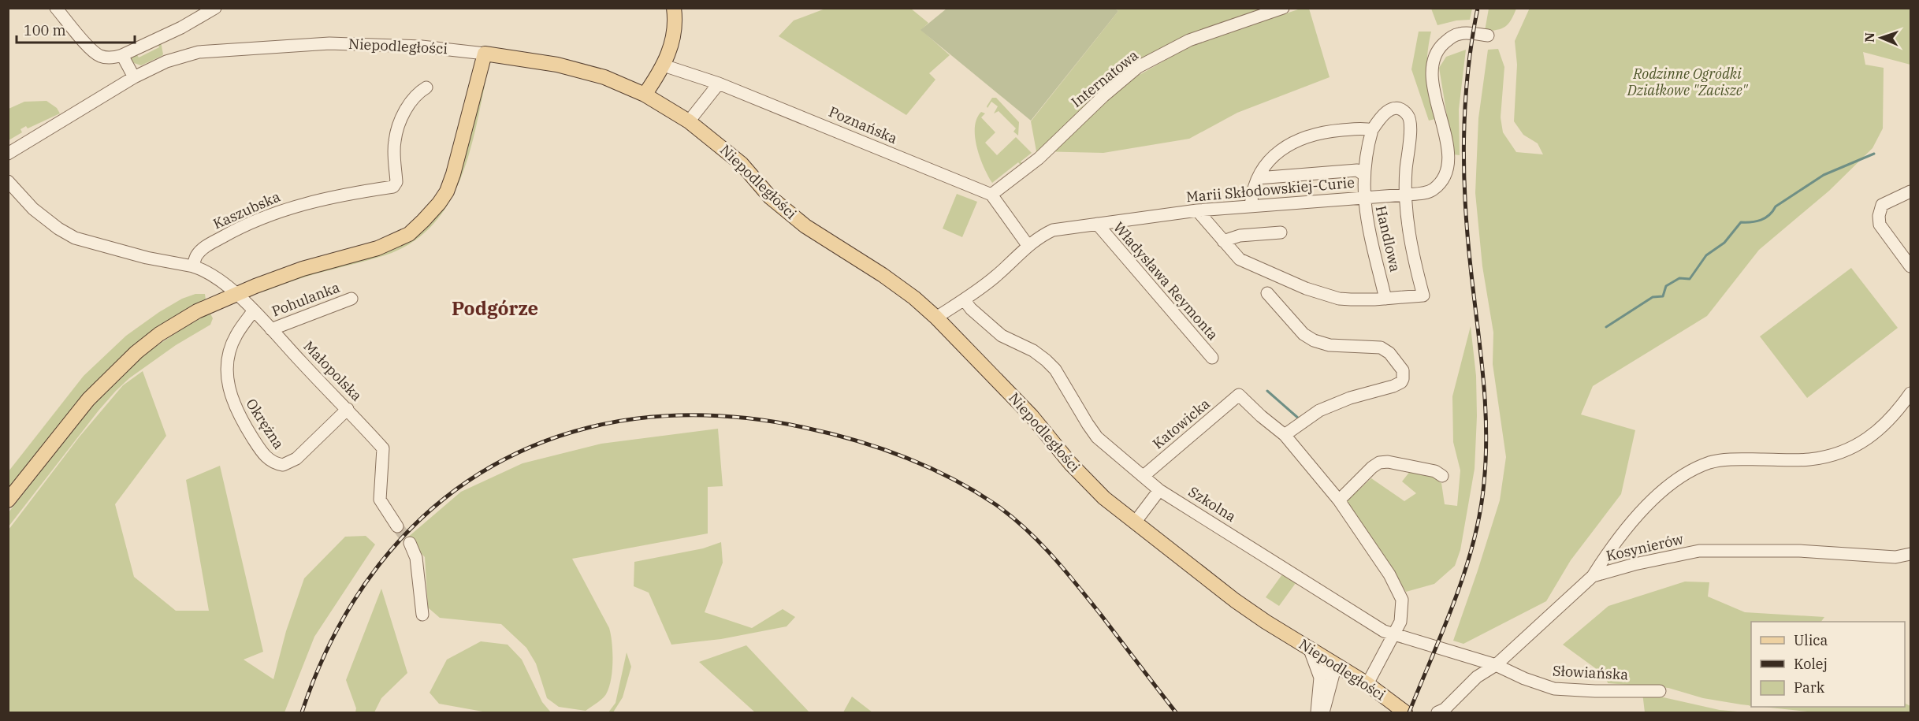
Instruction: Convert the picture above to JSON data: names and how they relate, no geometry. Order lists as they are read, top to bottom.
{
  "streets": {
    "main road": ["Niepodległości"],
    "street": [
      "Internatowa",
      "Poznańska",
      "Marii Skłodowskiej-Curie",
      "Kaszubska",
      "Handlowa",
      "Władysława Reymonta",
      "Pohulanka",
      "Małopolska",
      "Okrężna",
      "Katowicka",
      "Szkolna",
      "Kosynierów",
      "Słowiańska"
    ]
  },
  "crossings": [
    ["Niepodległości", "Marii Skłodowskiej-Curie"],
    ["Internatowa", "Poznańska"],
    ["Marii Skłodowskiej-Curie", "Handlowa"],
    ["Marii Skłodowskiej-Curie", "Władysława Reymonta"],
    ["Marii Skłodowskiej-Curie", "Szkolna"],
    ["Kaszubska", "Małopolska"],
    ["Pohulanka", "Małopolska"],
    ["Małopolska", "Okrężna"],
    ["Katowicka", "Szkolna"],
    ["Szkolna", "Kosynierów"],
    ["Szkolna", "Słowiańska"],
    ["Kosynierów", "Słowiańska"]
  ],
  "districts": ["Podgórze"],
  "parks": ["Rodzinne Ogródki Działkowe \"Zacisze\""],
  "legend": ["Ulica", "Kolej", "Park"],
  "scale_bar": "100 m",
  "north": "left"
}
